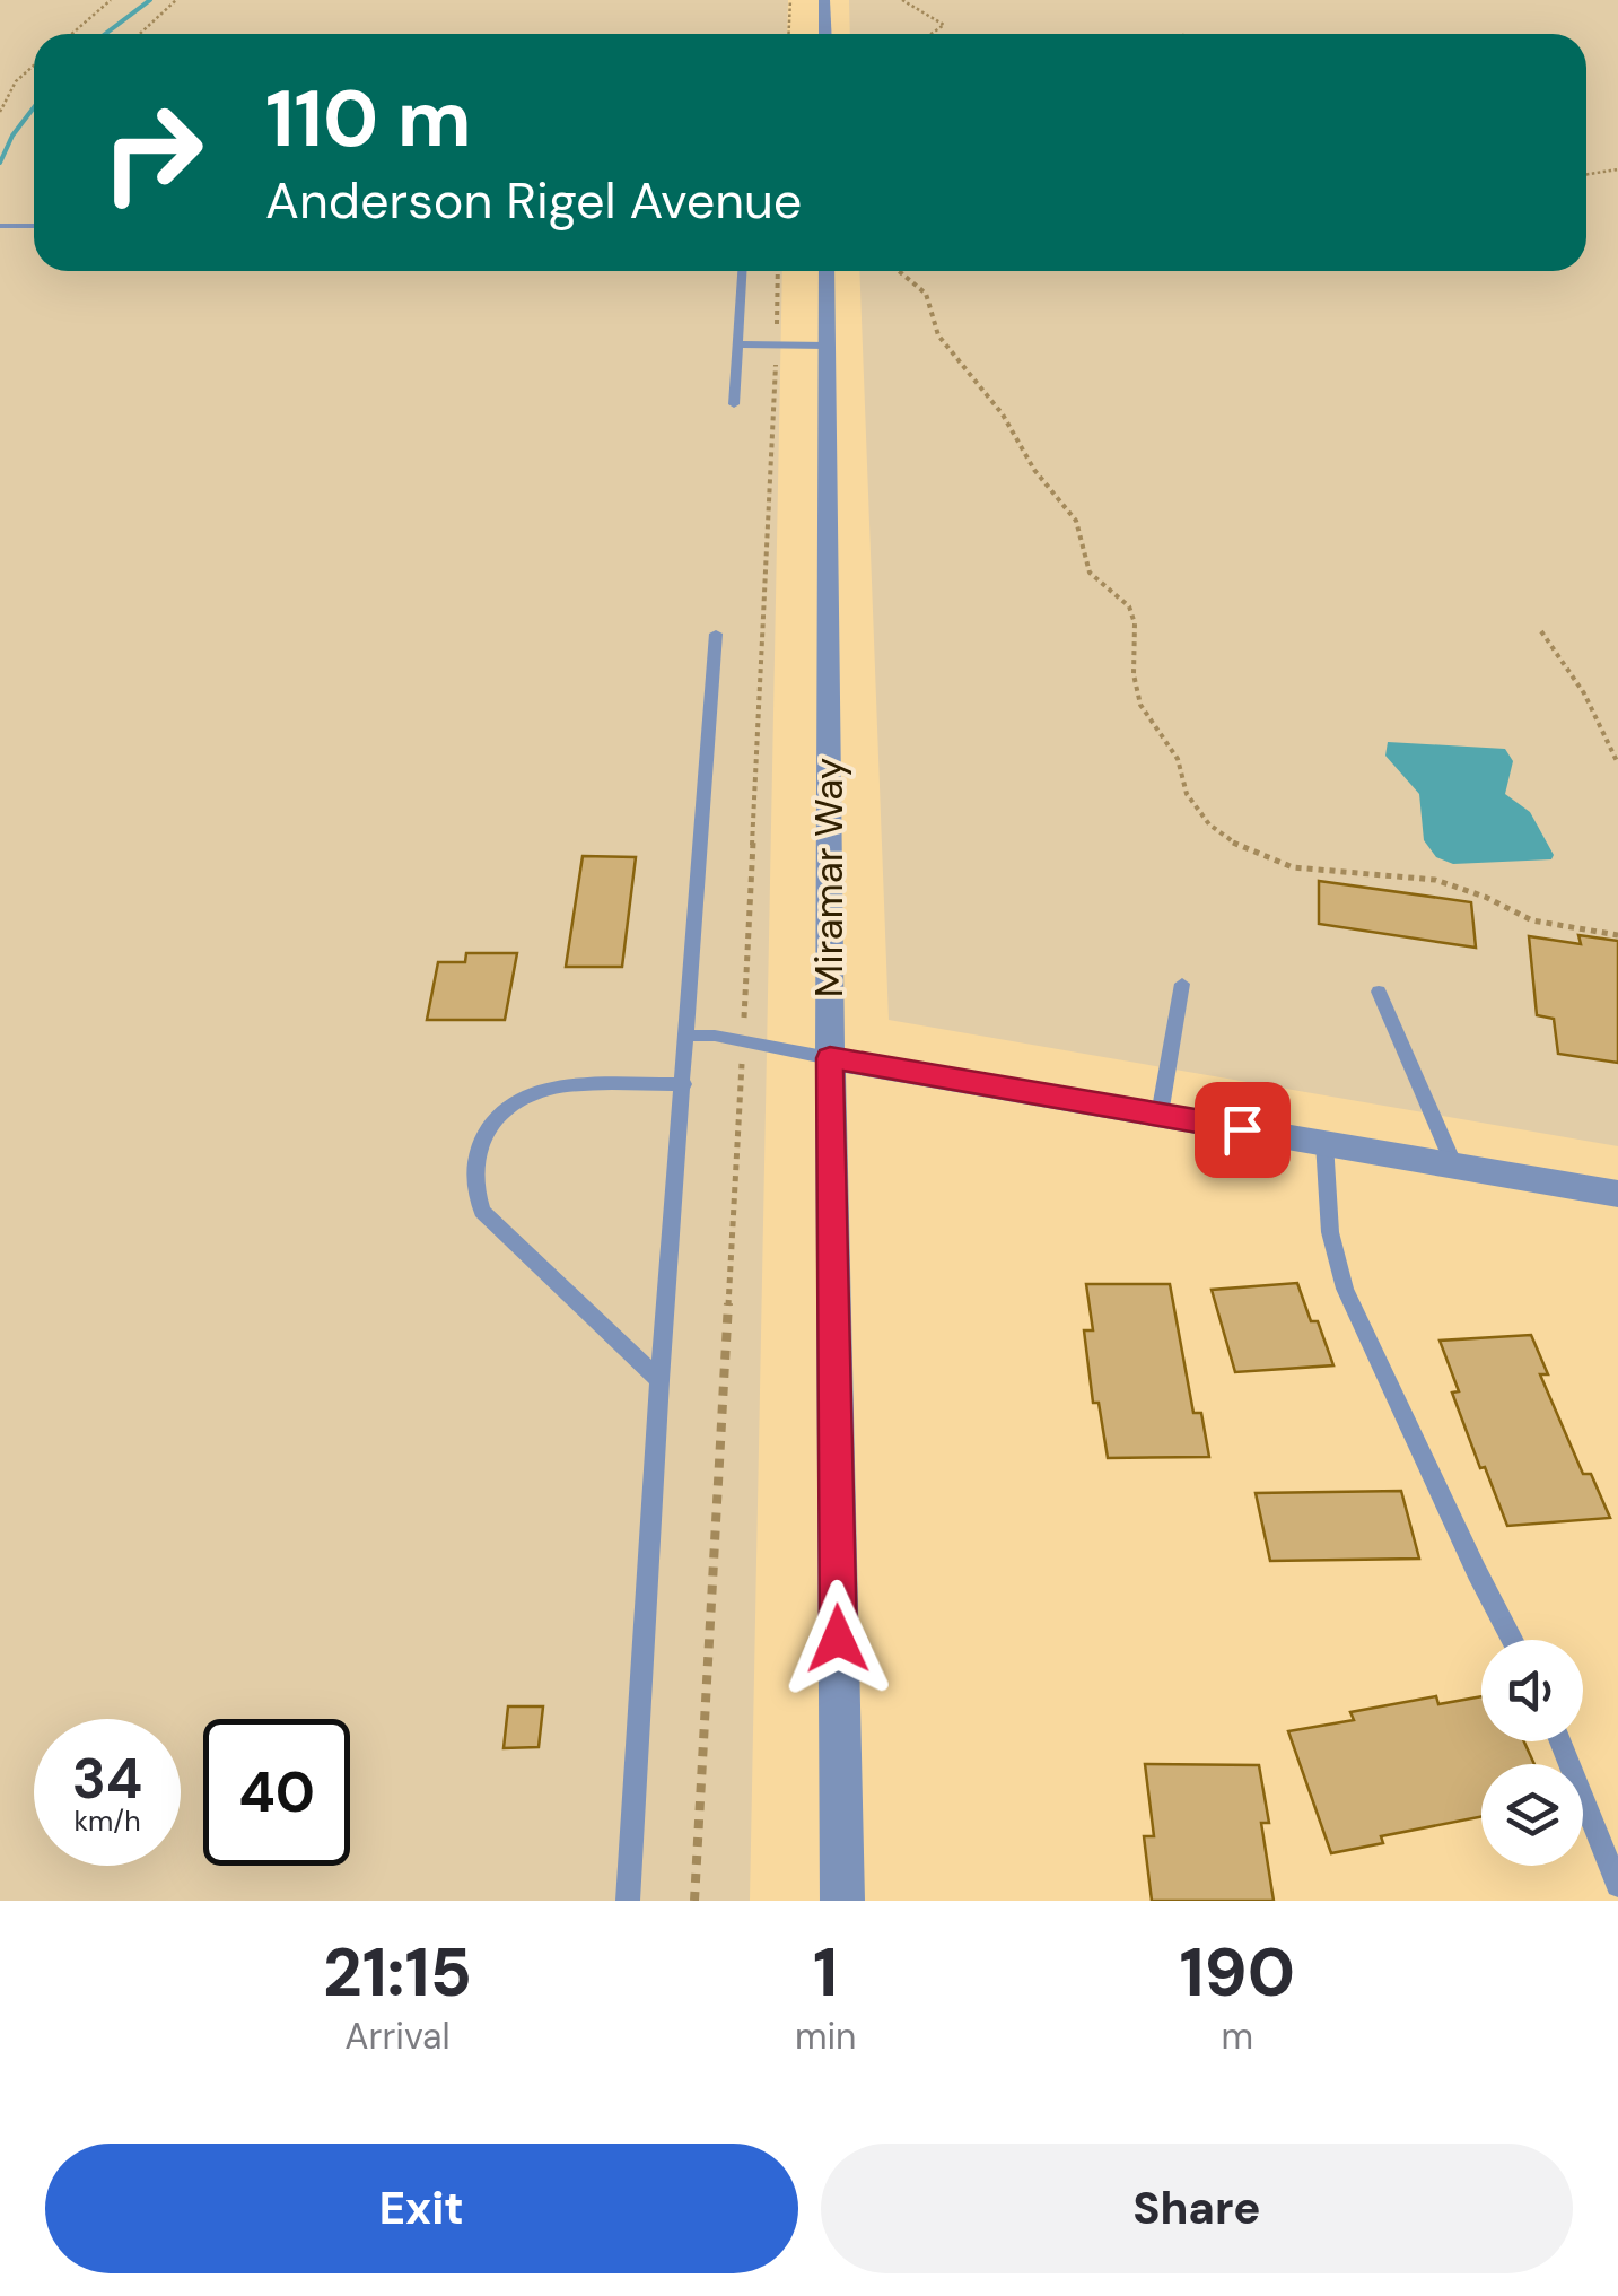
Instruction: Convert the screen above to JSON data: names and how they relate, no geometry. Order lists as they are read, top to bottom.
{
  "streets": {
    "street": ["Miramar Way"]
  },
  "page": {
    "turn": ["110 m", "Anderson Rigel Avenue"],
    "speed": "34 km/h",
    "limit": "40",
    "eta": [
      "21:15",
      "Arrival",
      "1",
      "min",
      "190",
      "m"
    ],
    "buttons": ["Exit", "Share"]
  }
}
